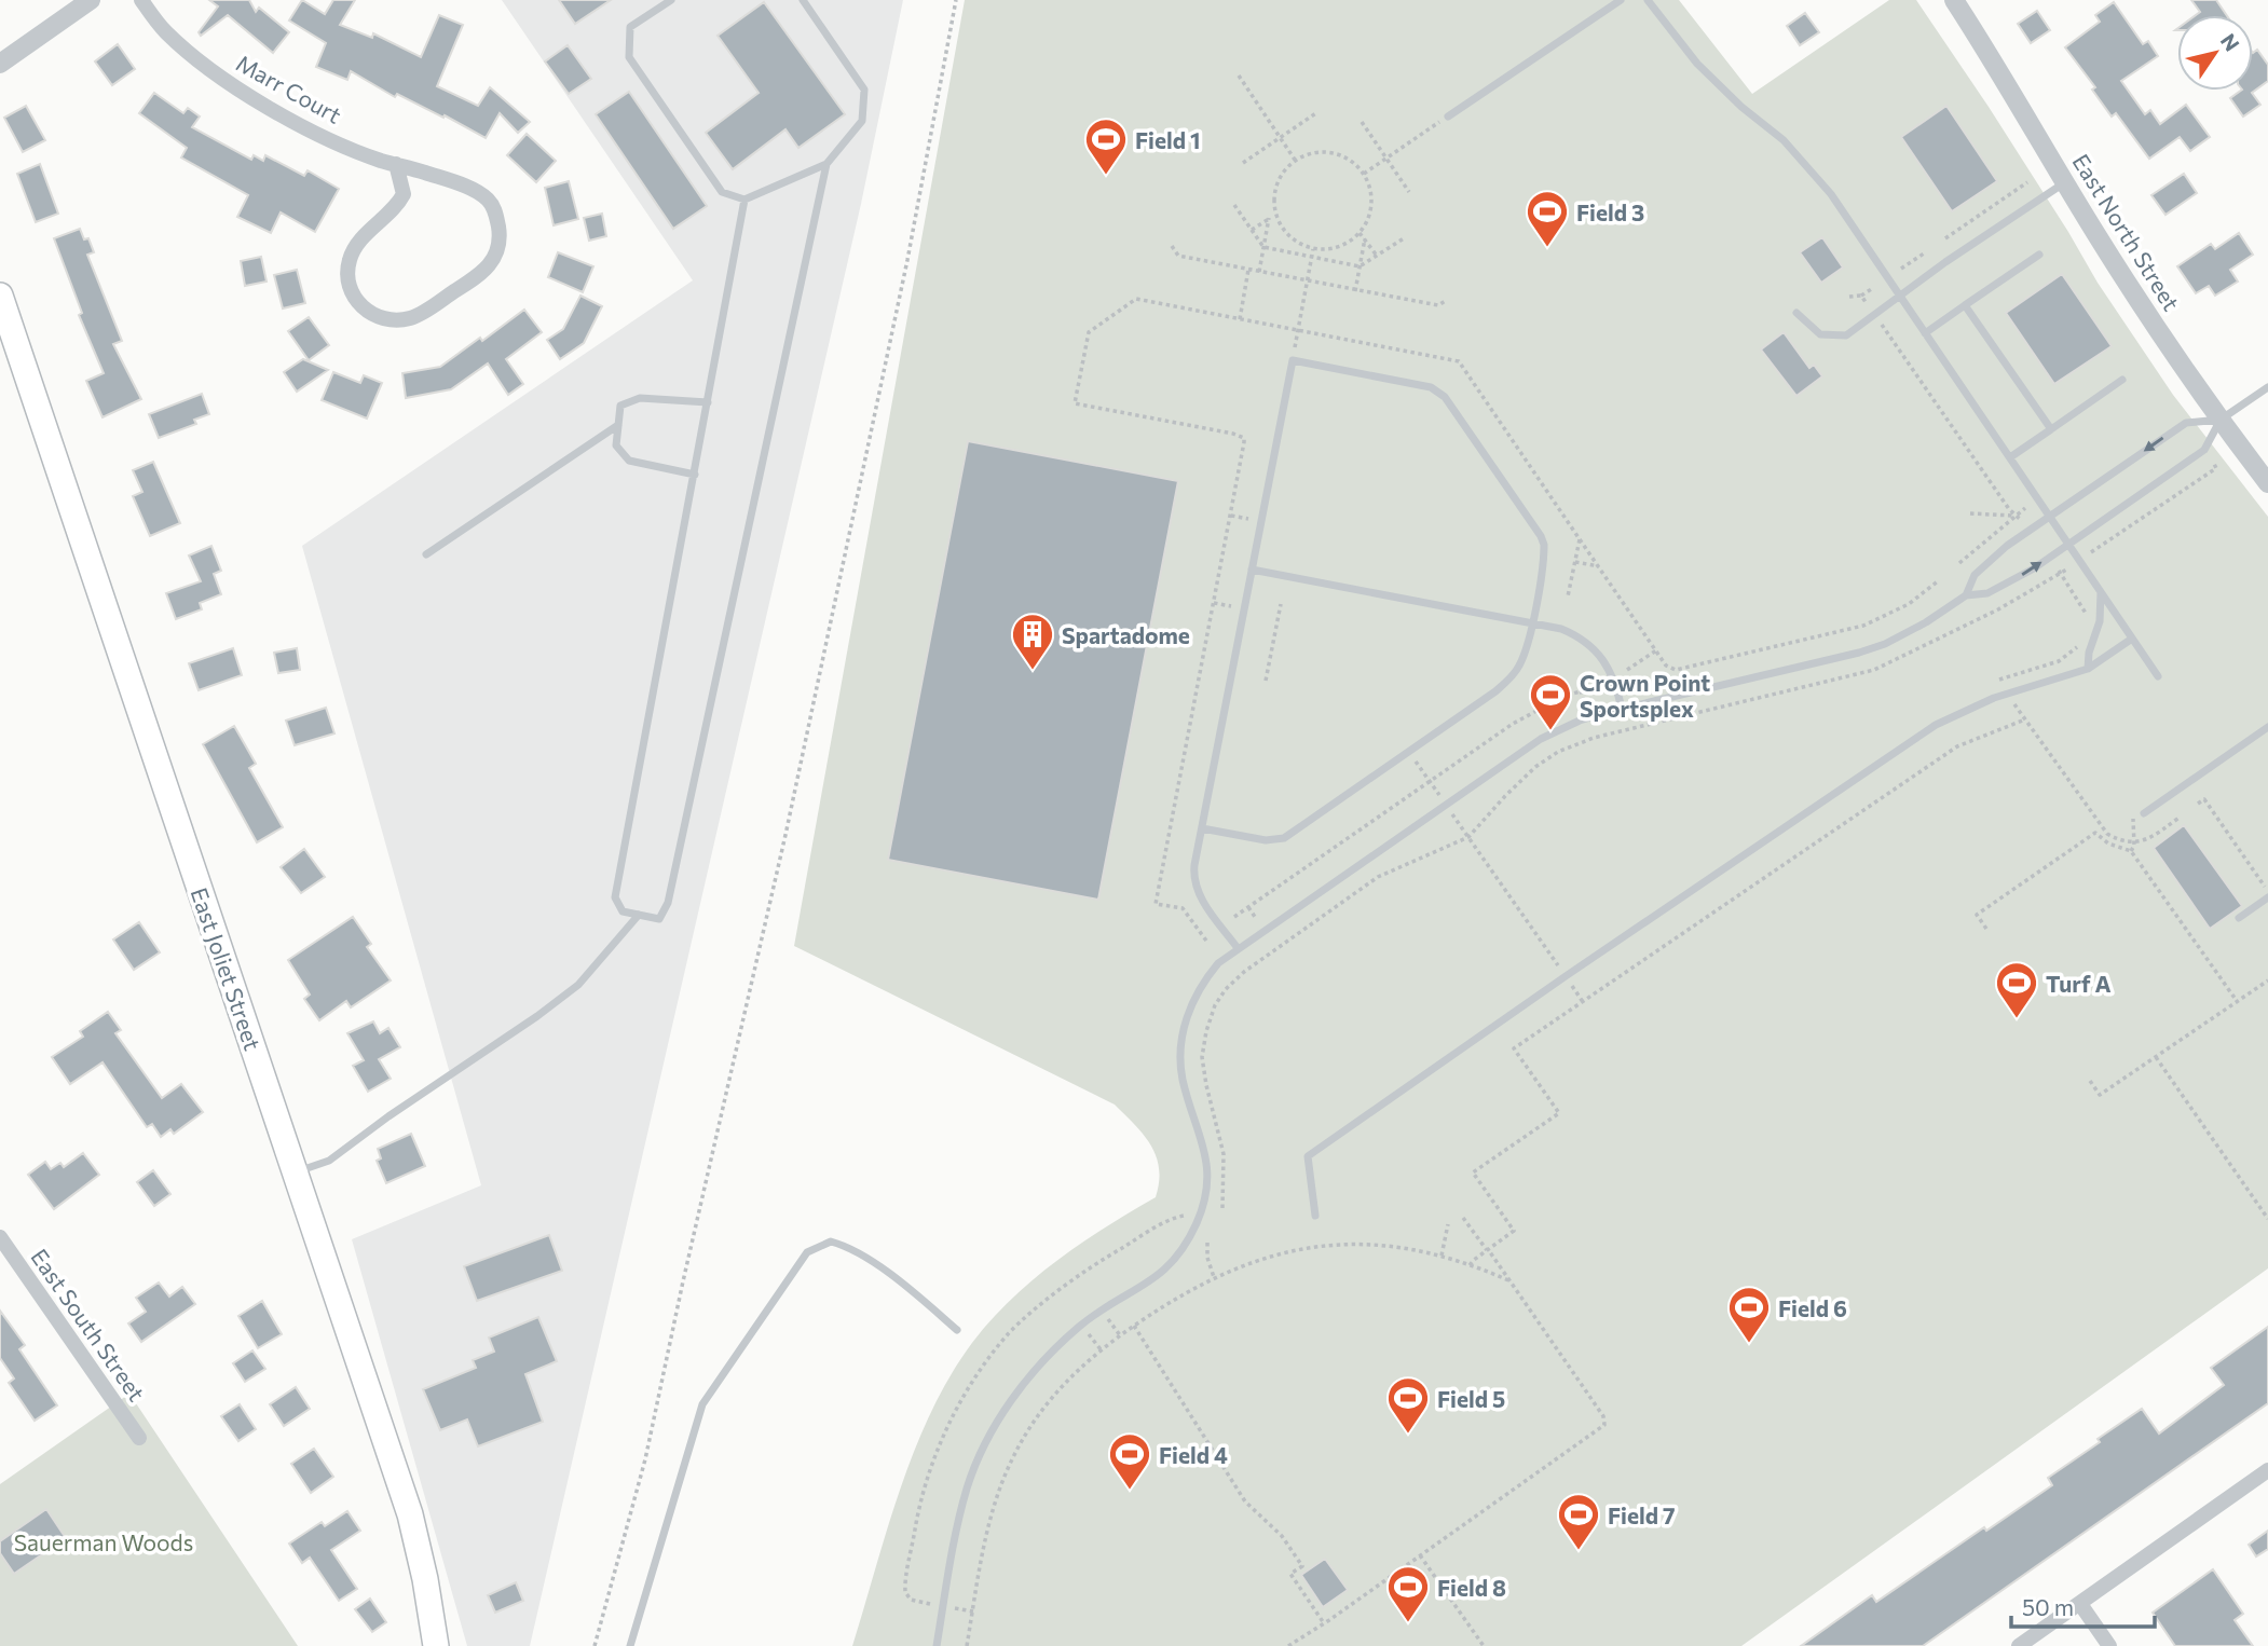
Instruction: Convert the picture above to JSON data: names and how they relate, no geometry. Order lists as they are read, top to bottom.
{
  "streets": {
    "main road": ["East Joliet Street"],
    "street": ["Marr Court", "East North Street", "East South Street"]
  },
  "parks": ["Sauerman Woods"],
  "places": {
    "sports": [
      "Field 1",
      "Field 3",
      "Crown Point Sportsplex",
      "Turf A",
      "Field 6",
      "Field 5",
      "Field 4",
      "Field 7",
      "Field 8"
    ],
    "building": ["Spartadome"]
  },
  "scale_bar": "50 m",
  "north": "top right"
}
